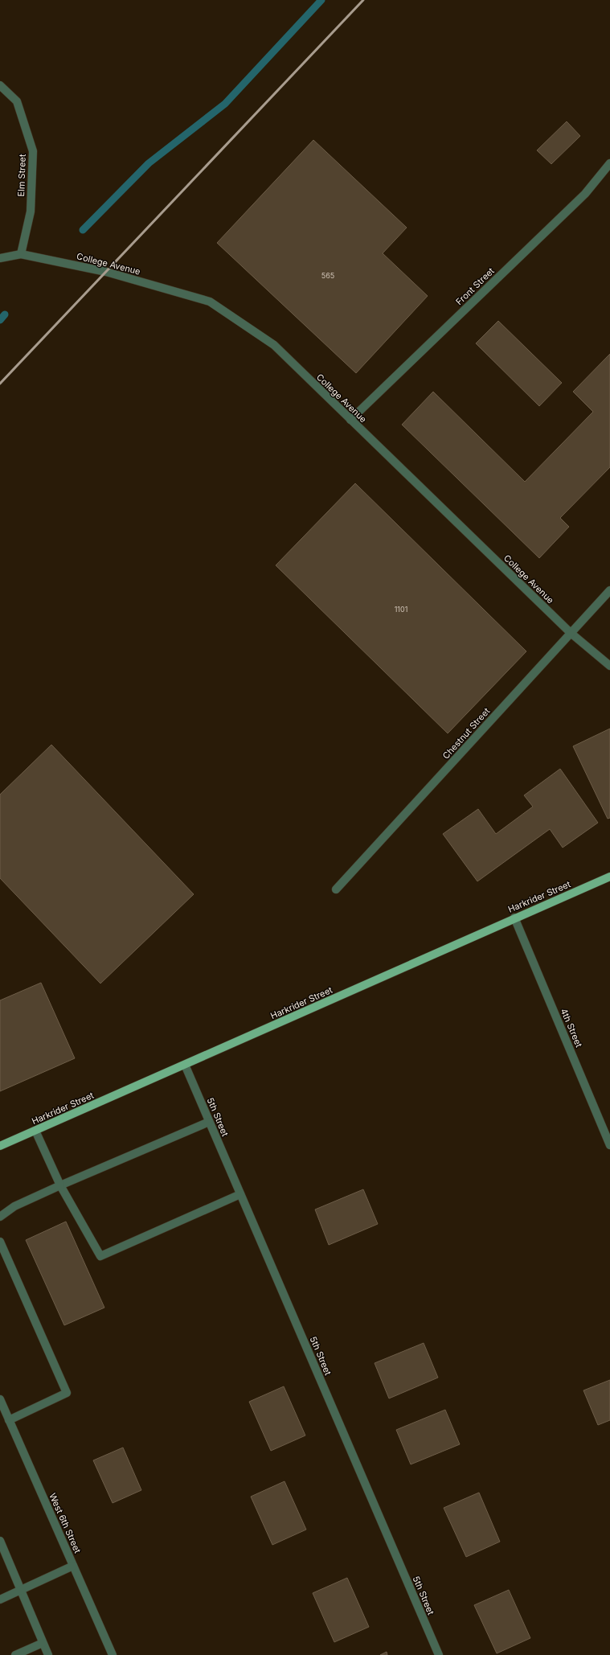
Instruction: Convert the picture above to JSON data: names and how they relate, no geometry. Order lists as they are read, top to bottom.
{
  "streets": {
    "main road": ["Harkrider Street"],
    "street": [
      "Elm Street",
      "College Avenue",
      "Front Street",
      "Chestnut Street",
      "4th Street",
      "5th Street",
      "West 6th Street"
    ]
  },
  "crossings": [
    ["Elm Street", "College Avenue"],
    ["College Avenue", "Front Street"],
    ["College Avenue", "Chestnut Street"],
    ["Harkrider Street", "4th Street"],
    ["Harkrider Street", "5th Street"]
  ],
  "house_numbers": ["565", "1101"]
}
